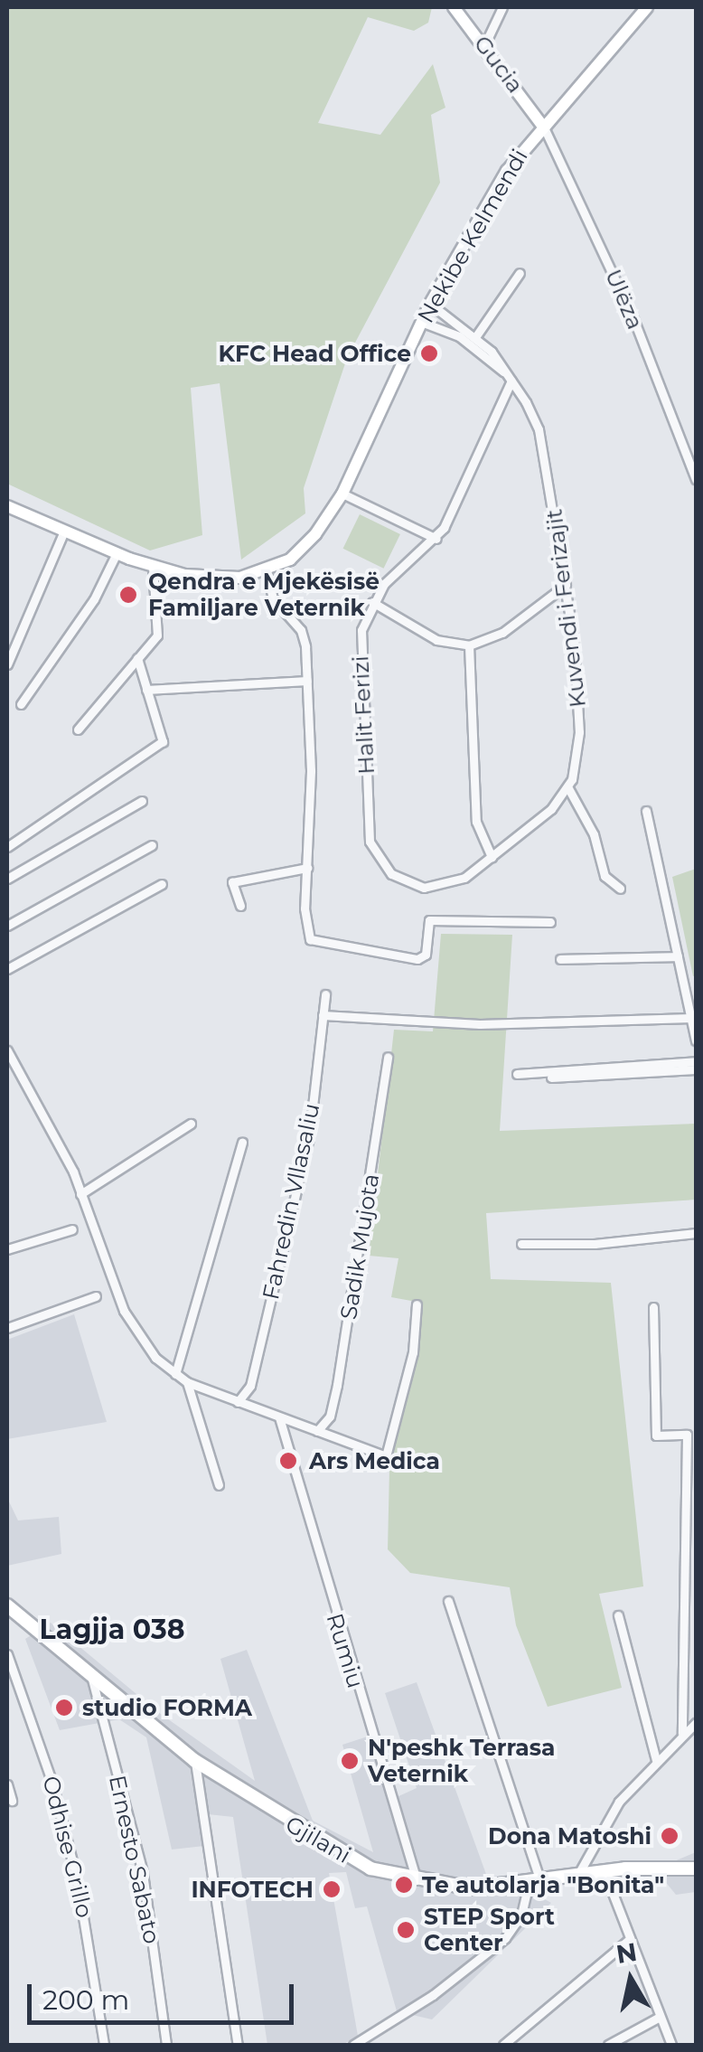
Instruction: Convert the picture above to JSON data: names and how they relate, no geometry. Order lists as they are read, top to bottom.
{
  "streets": {
    "main road": ["Gjilani"],
    "street": [
      "Gucia",
      "Nekibe Kelmendi",
      "Ulëza",
      "Kuvendi i Ferizajit",
      "Halit Ferizi",
      "Fahredin Vllasaliu",
      "Sadik Mujota",
      "Rumiu",
      "Odhise Grillo",
      "Ernesto Sabato"
    ]
  },
  "crossings": [
    ["Gucia", "Nekibe Kelmendi"],
    ["Gucia", "Ulëza"],
    ["Nekibe Kelmendi", "Ulëza"],
    ["Kuvendi i Ferizajit", "Halit Ferizi"],
    ["Rumiu", "Gjilani"],
    ["Gjilani", "Ernesto Sabato"]
  ],
  "districts": ["Lagjja 038"],
  "places": [
    "KFC Head Office",
    "Qendra e Mjekësisë Familjare Veternik",
    "Ars Medica",
    "studio FORMA",
    "N'peshk Terrasa Veternik",
    "Dona Matoshi",
    "Te autolarja \"Bonita\"",
    "INFOTECH",
    "STEP Sport Center"
  ],
  "scale_bar": "200 m",
  "north": "top"
}
